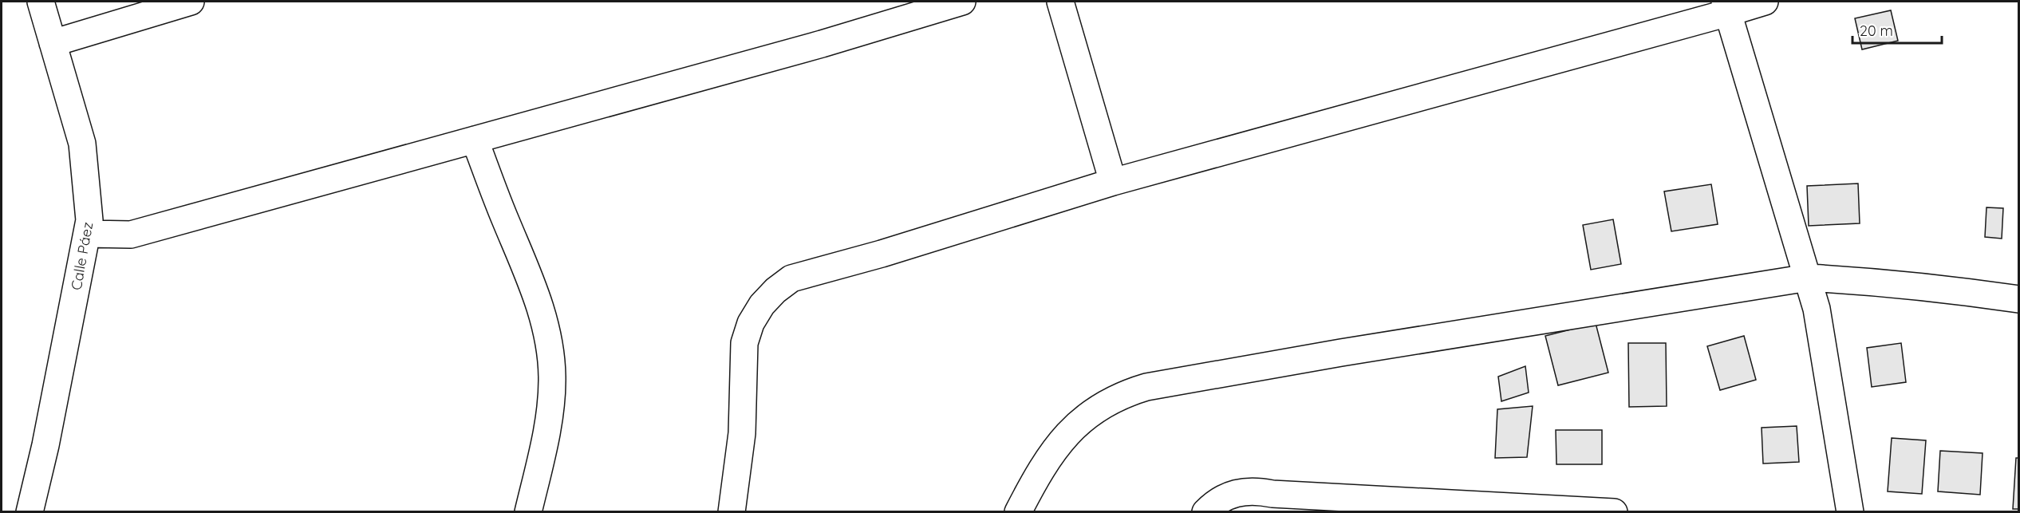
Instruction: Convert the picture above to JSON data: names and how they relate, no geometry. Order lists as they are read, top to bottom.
{
  "streets": {
    "street": ["Calle Páez"]
  },
  "scale_bar": "20 m"
}
